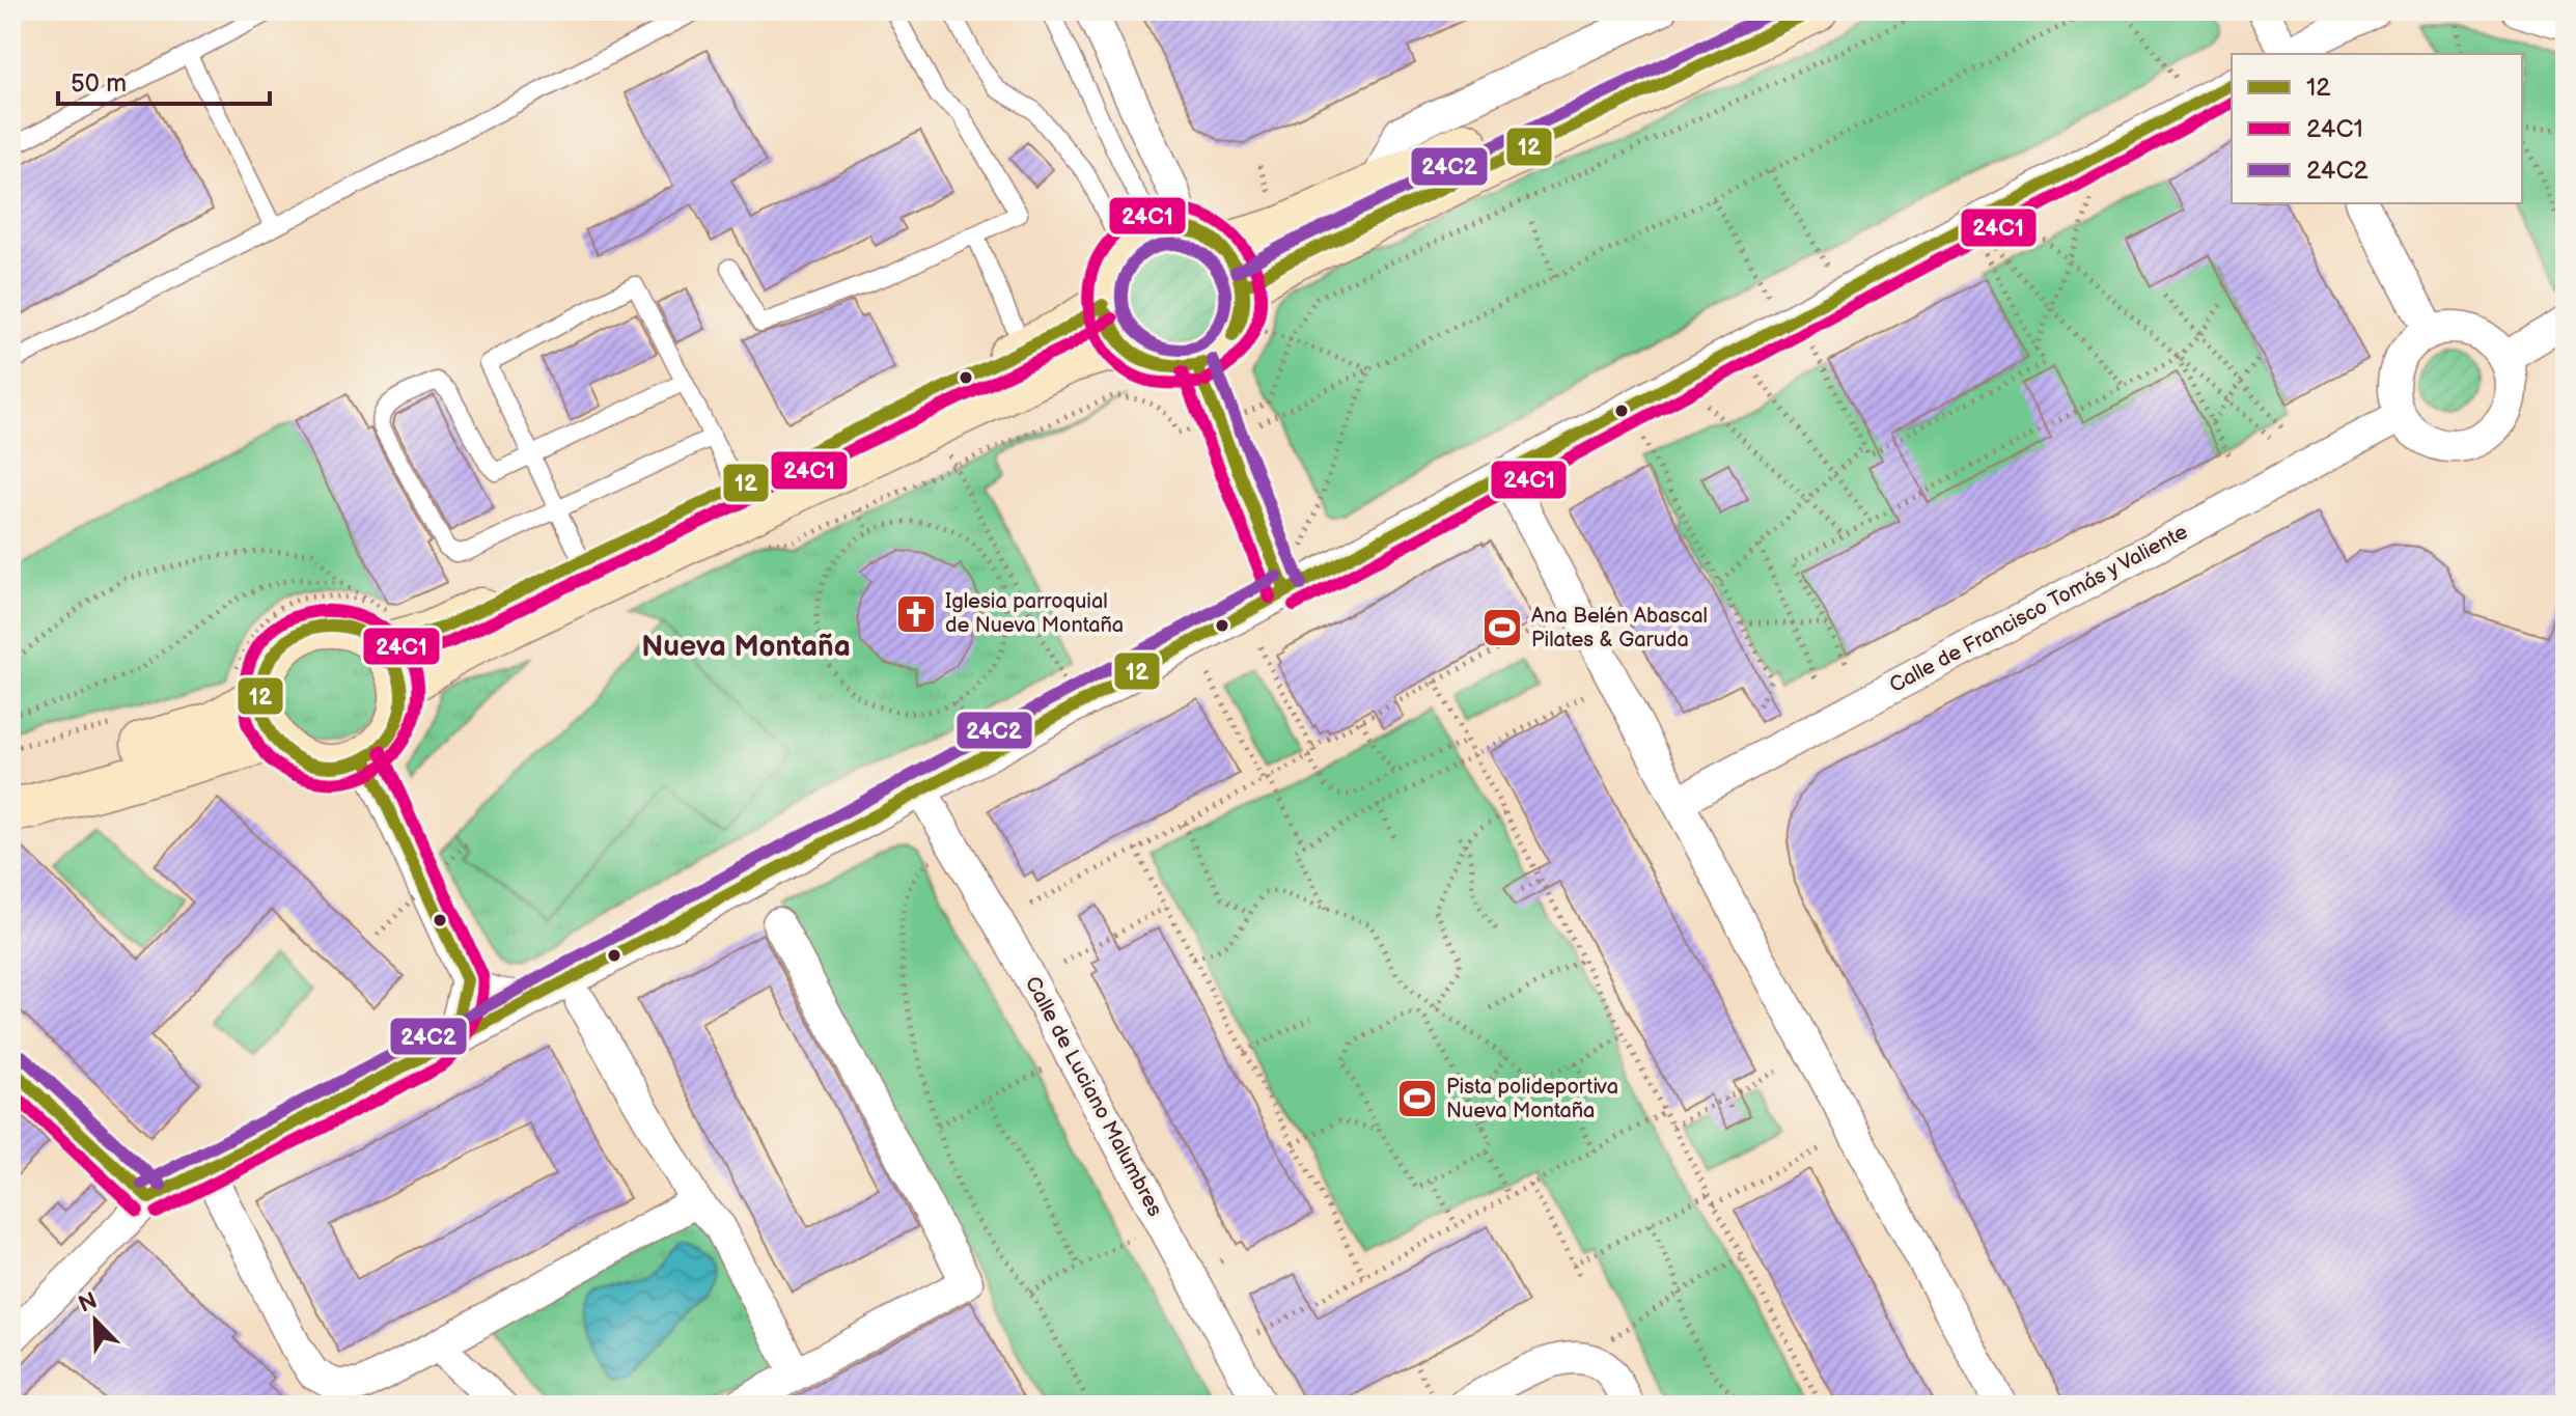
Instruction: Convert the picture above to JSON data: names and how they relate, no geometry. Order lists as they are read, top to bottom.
{
  "streets": {
    "street": ["Calle de Francisco Tomás y Valiente", "Calle de Luciano Malumbres"]
  },
  "districts": ["Nueva Montaña"],
  "places": {
    "church": ["Iglesia parroquial de Nueva Montaña"],
    "sports": ["Ana Belén Abascal Pilates & Garuda", "Pista polideportiva Nueva Montaña"]
  },
  "lines": ["transit line 12", "transit line 24C2", "transit line 24C1"],
  "legend": ["12", "24C1", "24C2"],
  "scale_bar": "50 m",
  "north": "top left"
}
